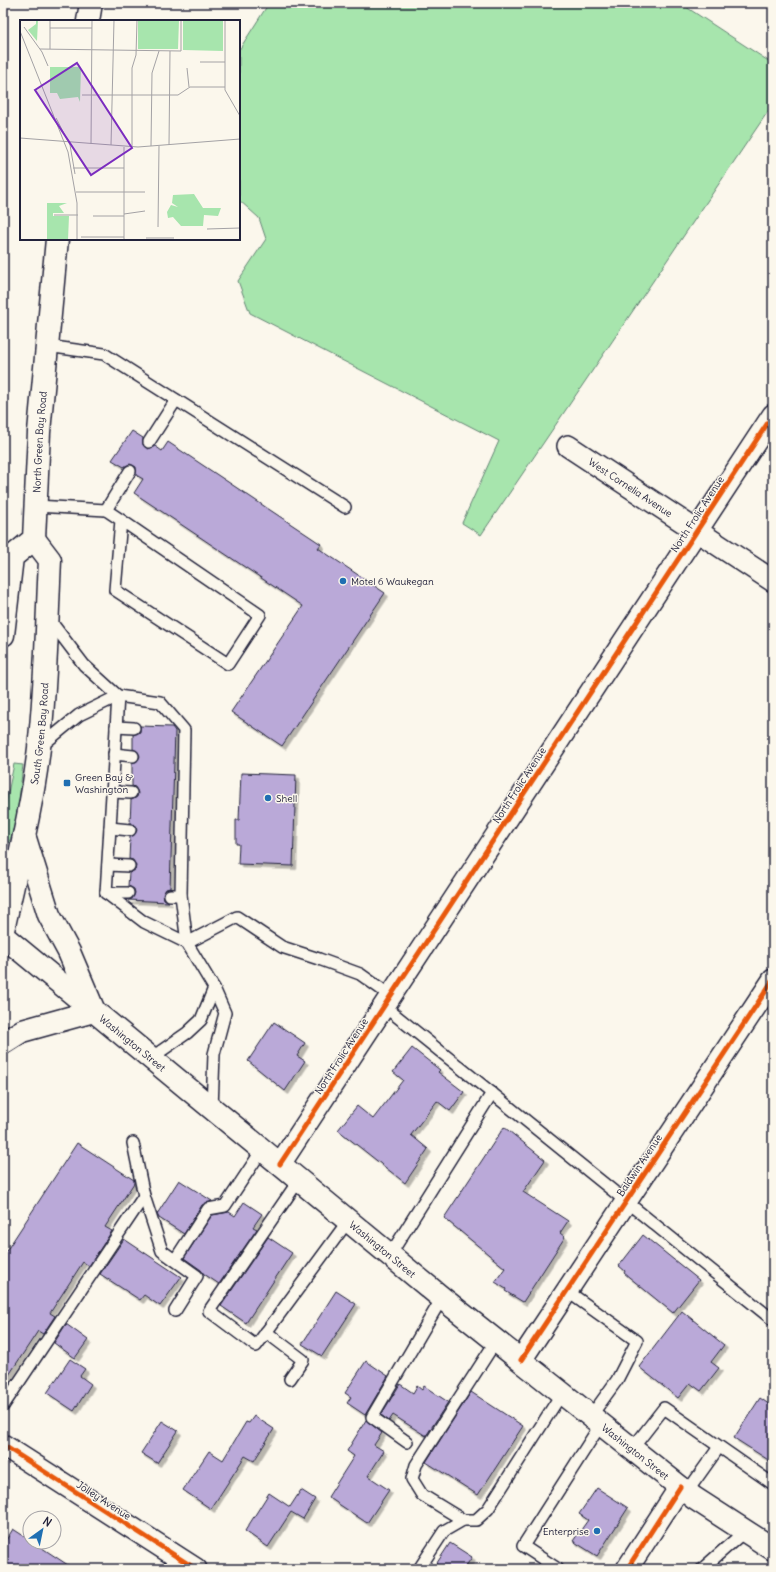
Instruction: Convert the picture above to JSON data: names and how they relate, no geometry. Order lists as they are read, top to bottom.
{
  "streets": {
    "main road": ["North Green Bay Road", "South Green Bay Road", "Washington Street"],
    "street": [
      "West Cornelia Avenue",
      "North Frolic Avenue",
      "Baldwin Avenue",
      "Jolley Avenue"
    ]
  },
  "crossings": [
    ["North Green Bay Road", "South Green Bay Road"],
    ["West Cornelia Avenue", "North Frolic Avenue"],
    ["North Frolic Avenue", "Washington Street"],
    ["Washington Street", "Baldwin Avenue"]
  ],
  "places": {
    "other": ["Motel 6 Waukegan", "Shell", "Enterprise"],
    "transit": ["Green Bay & Washington"]
  },
  "north": "top right"
}
